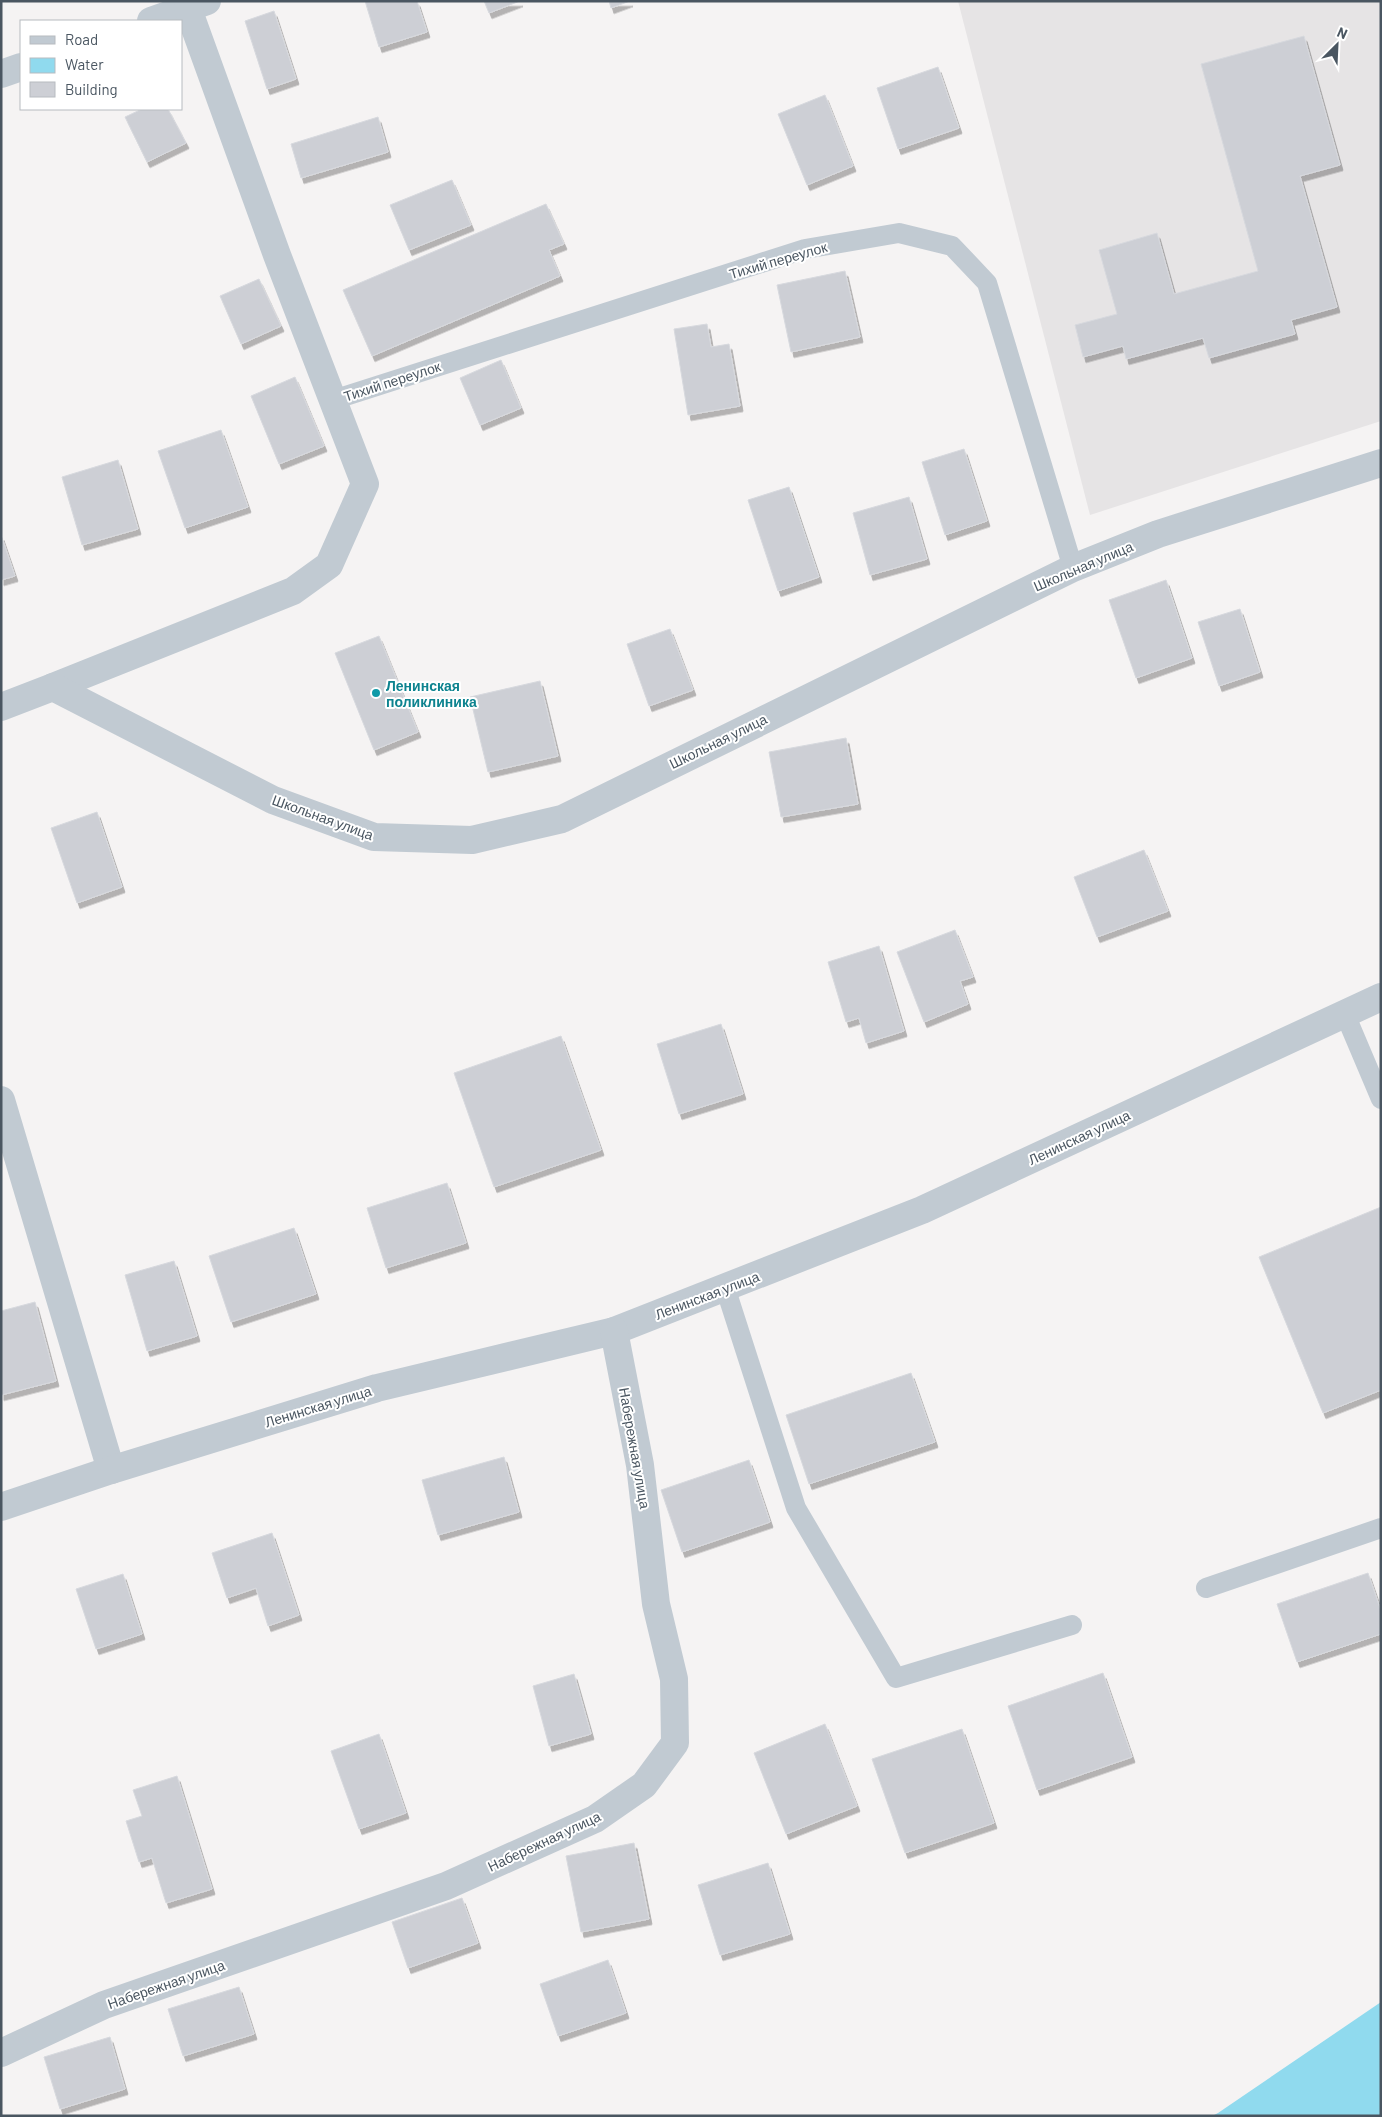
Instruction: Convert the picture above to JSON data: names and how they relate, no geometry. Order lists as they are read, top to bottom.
{
  "streets": {
    "street": ["Школьная улица", "Ленинская улица", "Набережная улица"],
    "lane": ["Тихий переулок"]
  },
  "crossings": [
    ["Тихий переулок", "Школьная улица"],
    ["Ленинская улица", "Набережная улица"]
  ],
  "places": ["Ленинская поликлиника"],
  "legend": ["Road", "Water", "Building"],
  "north": "top right"
}
